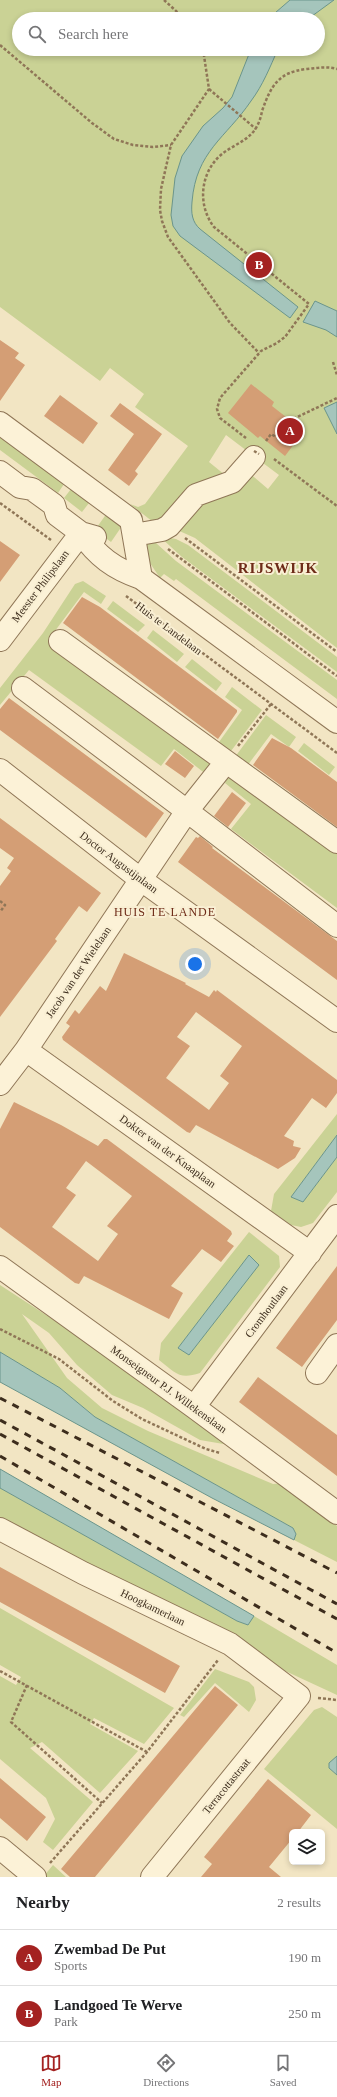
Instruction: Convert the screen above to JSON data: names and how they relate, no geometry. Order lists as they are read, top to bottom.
{
  "streets": {
    "street": [
      "Meester Philipslaan",
      "Doctor Augustijnlaan",
      "Jacob van der Wielelaan",
      "Dokter van der Knaaplaan",
      "Cromhoutlaan",
      "Monseigneur P.J. Willekenslaan",
      "Hoogkamerlaan",
      "Terracottastraat"
    ],
    "path": ["Huis te Landelaan"]
  },
  "crossings": [
    ["Doctor Augustijnlaan", "Jacob van der Wielelaan"],
    ["Jacob van der Wielelaan", "Dokter van der Knaaplaan"],
    ["Dokter van der Knaaplaan", "Cromhoutlaan"],
    ["Cromhoutlaan", "Monseigneur P.J. Willekenslaan"],
    ["Hoogkamerlaan", "Terracottastraat"]
  ],
  "districts": ["RIJSWIJK", "HUIS TE LANDE"],
  "page": {
    "search": "Search here",
    "pins": ["B", "A"],
    "heading": ["Nearby", "2 results"],
    "list": [
      {
        "mark": "A",
        "name": "Zwembad De Put",
        "note": "Sports",
        "value": "190 m"
      },
      {
        "mark": "B",
        "name": "Landgoed Te Werve",
        "note": "Park",
        "value": "250 m"
      }
    ],
    "nav": ["Map", "Directions", "Saved"]
  }
}
